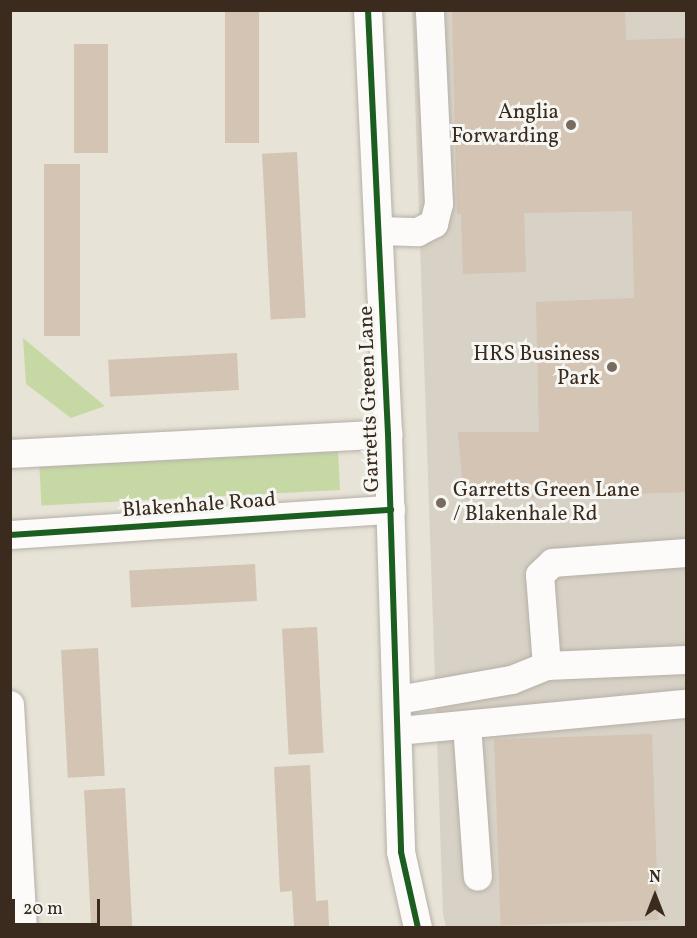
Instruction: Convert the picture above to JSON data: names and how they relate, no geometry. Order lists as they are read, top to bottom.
{
  "streets": {
    "street": ["Garretts Green Lane", "Blakenhale Road"]
  },
  "crossings": [
    ["Garretts Green Lane", "Blakenhale Road"]
  ],
  "places": ["Anglia Forwarding", "HRS Business Park", "Garretts Green Lane / Blakenhale Rd"],
  "scale_bar": "20 m",
  "north": "top"
}
